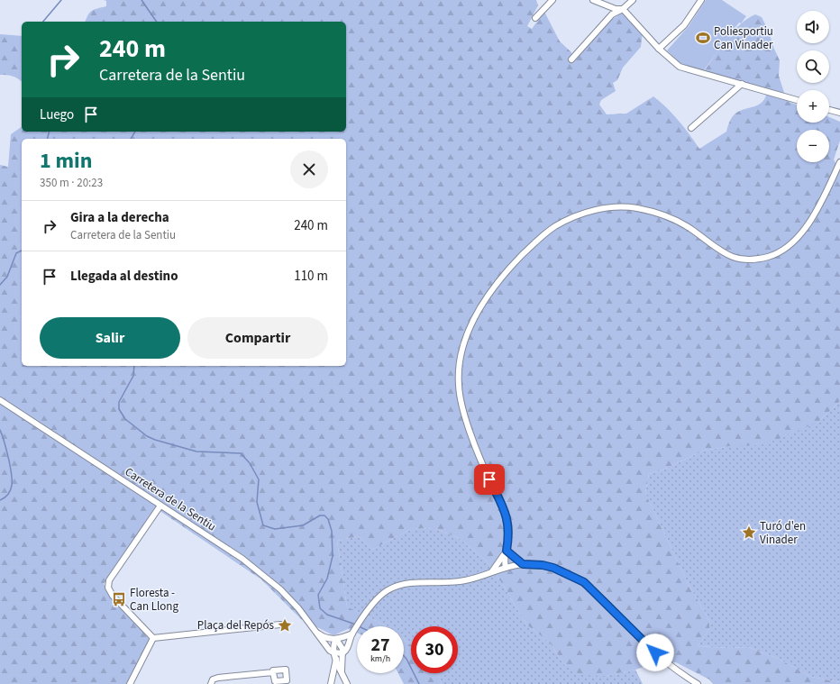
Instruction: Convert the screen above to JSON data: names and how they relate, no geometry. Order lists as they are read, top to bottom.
{
  "streets": {
    "street": ["Carretera de la Sentiu"]
  },
  "places": {
    "sports": ["Poliesportiu Can Vinader"],
    "place": ["Turó d'en Vinader", "Plaça del Repós"],
    "bus stop": ["Floresta - Can Llong"]
  },
  "page": {
    "map_buttons": ["+", "−"],
    "turn": ["240 m", "Carretera de la Sentiu"],
    "then": "Luego",
    "heading": ["1 min", "350 m · 20:23"],
    "list": [
      {
        "name": "Gira a la derecha",
        "note": "Carretera de la Sentiu",
        "value": "240 m"
      },
      {
        "name": "Llegada al destino",
        "value": "110 m"
      }
    ],
    "buttons": ["Salir", "Compartir"],
    "speed": "27 km/h",
    "limit": "30"
  }
}
